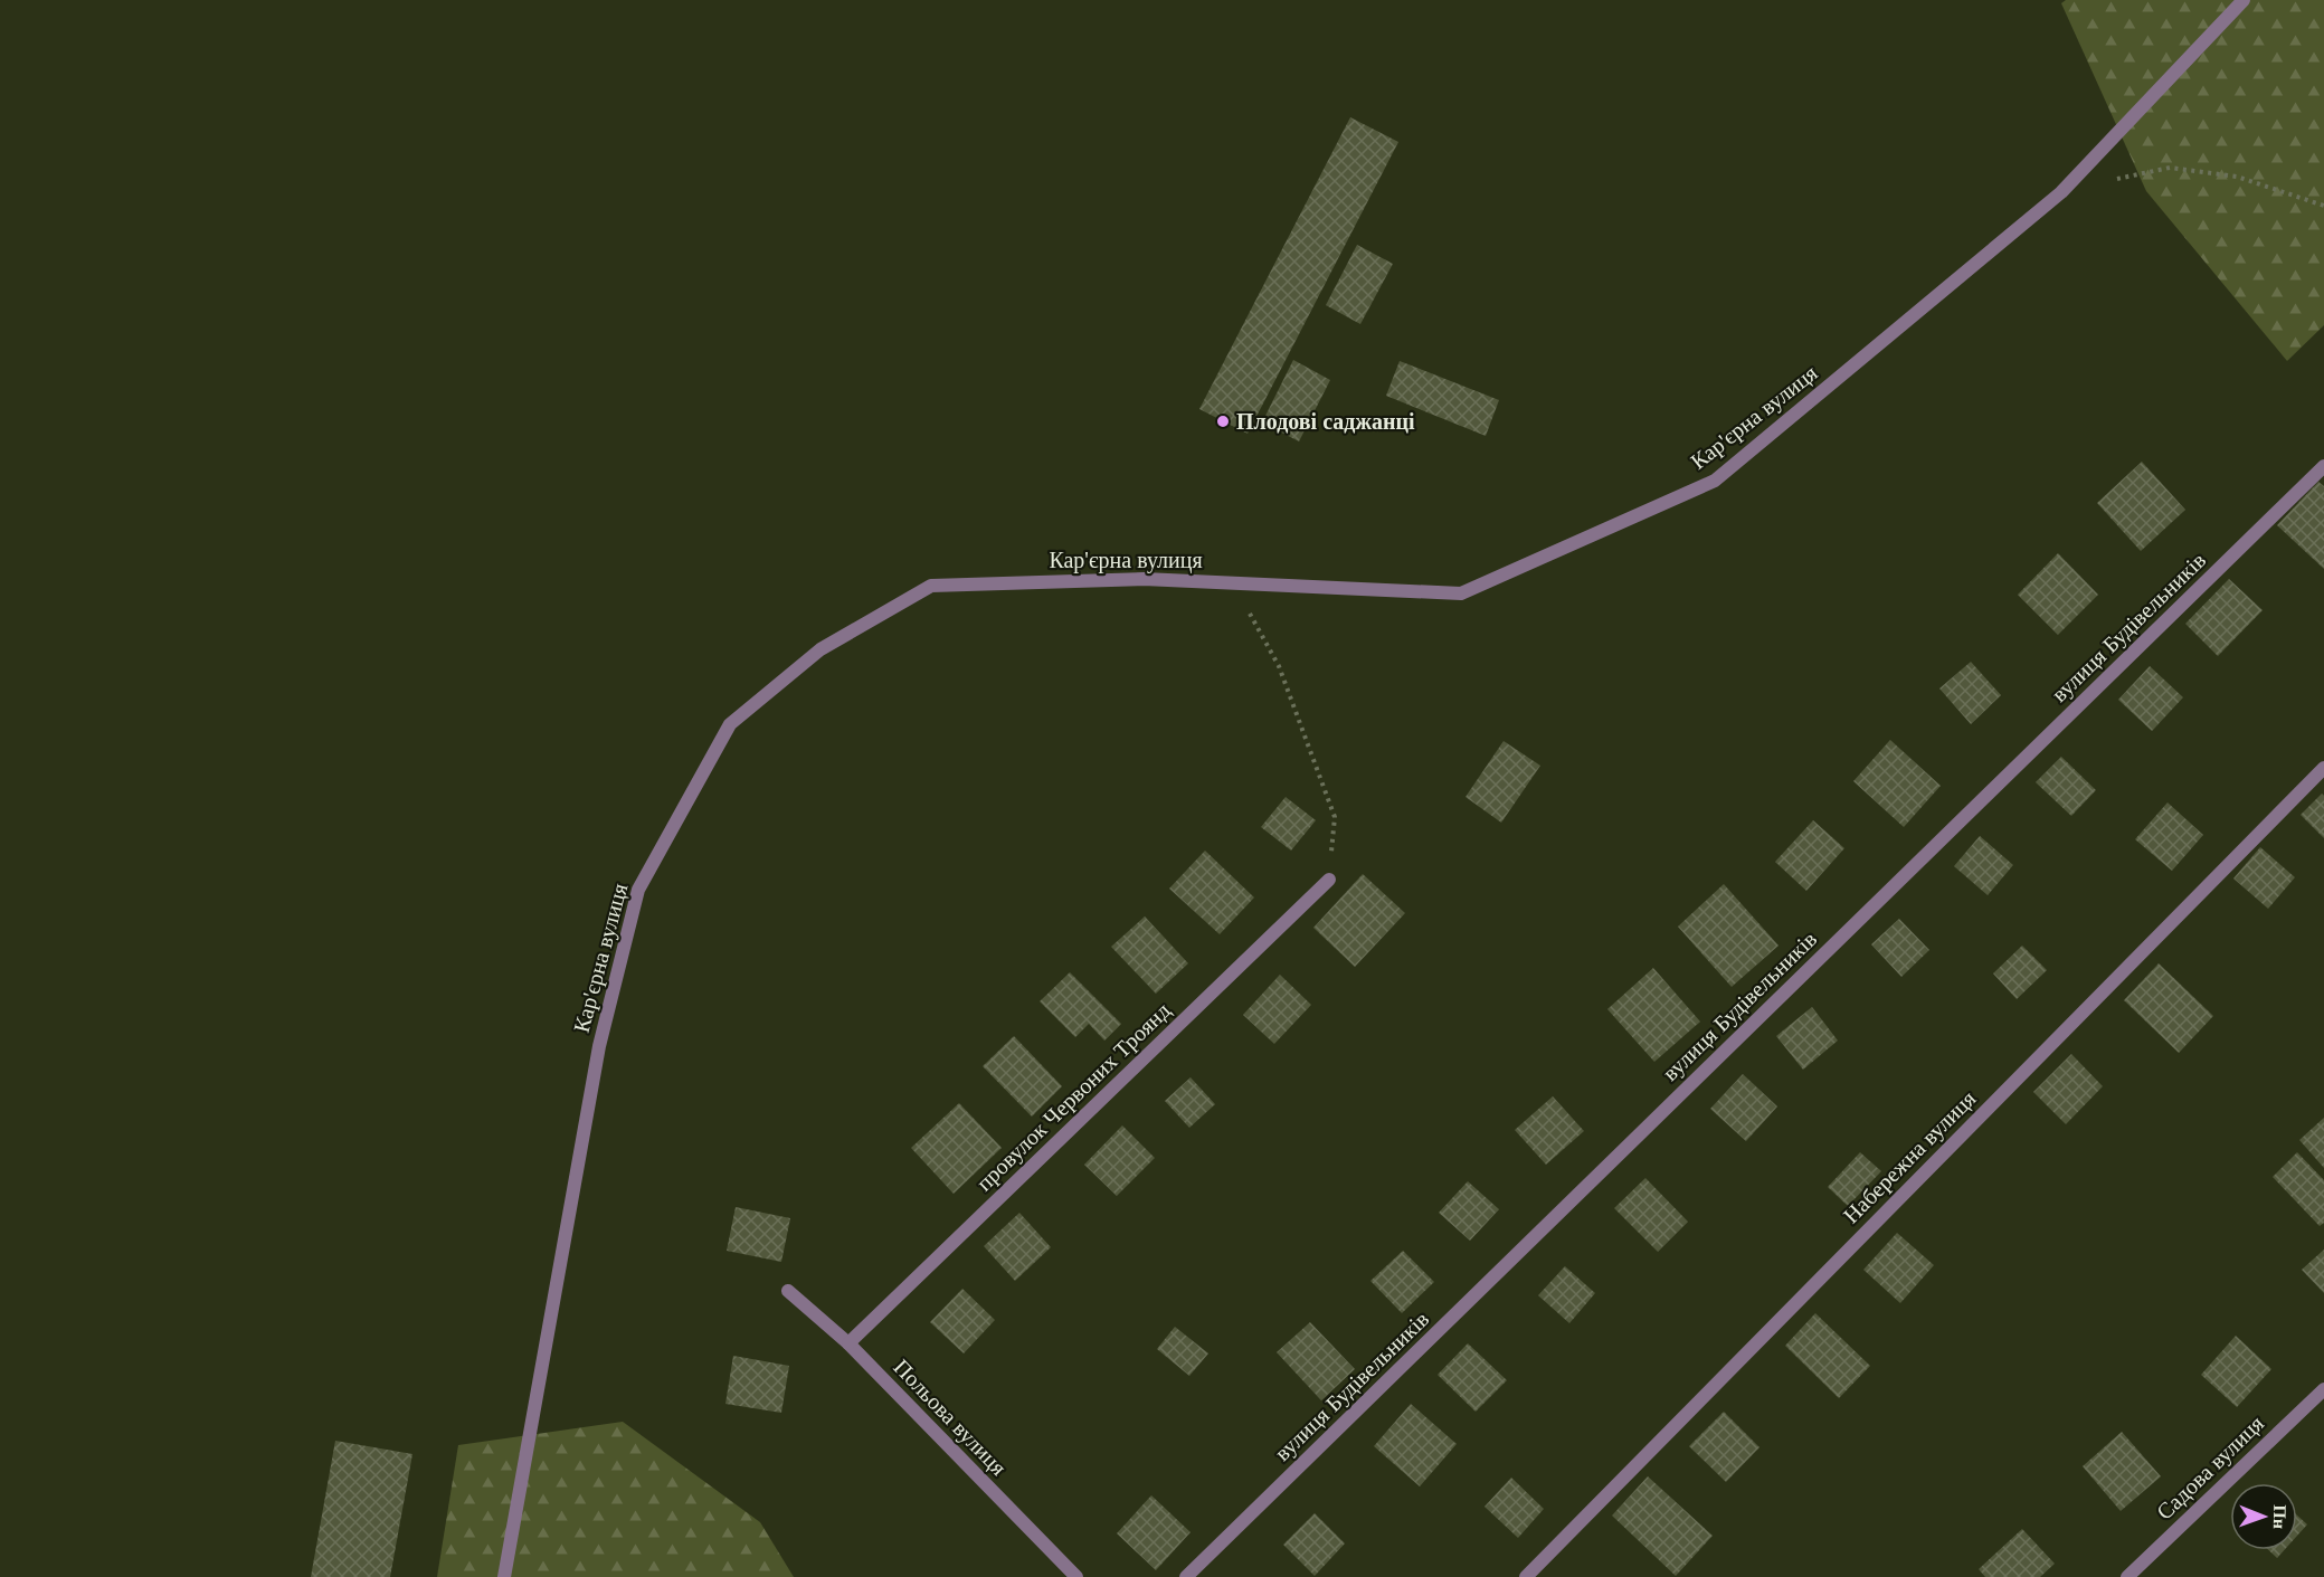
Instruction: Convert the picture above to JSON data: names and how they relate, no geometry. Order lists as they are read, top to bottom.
{
  "streets": {
    "street": [
      "Кар'єрна вулиця",
      "вулиця Будівельників",
      "провулок Червоних Троянд",
      "Набережна вулиця",
      "Польова вулиця",
      "Садова вулиця"
    ]
  },
  "crossings": [
    ["провулок Червоних Троянд", "Польова вулиця"]
  ],
  "places": ["Плодові саджанці"],
  "north": "right"
}
